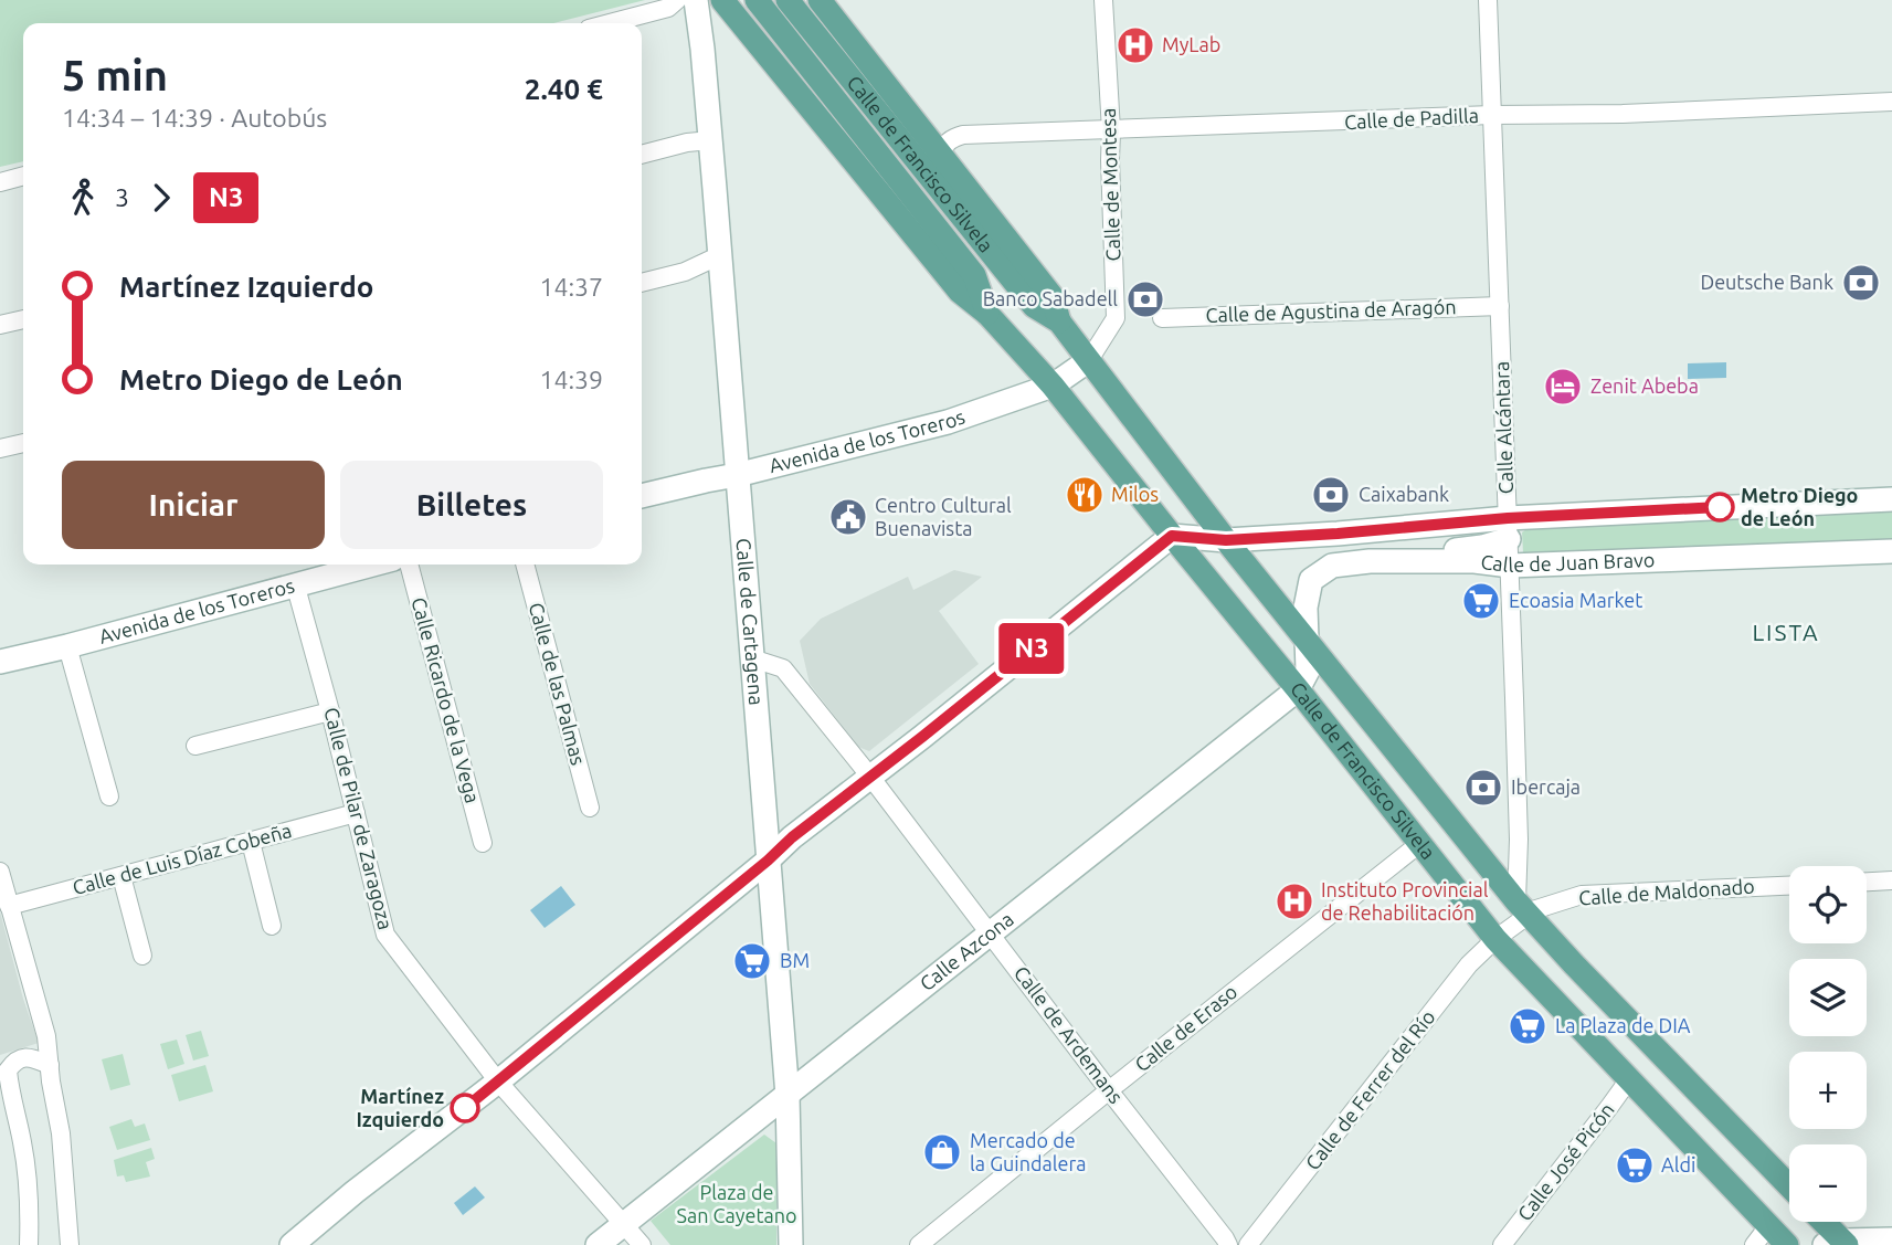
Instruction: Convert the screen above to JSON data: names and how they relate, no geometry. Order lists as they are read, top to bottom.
{
  "streets": {
    "main road": ["Calle de Francisco Silvela"],
    "street": [
      "Calle de Padilla",
      "Calle de Montesa",
      "Calle de Agustina de Aragón",
      "Calle Alcántara",
      "Avenida de los Toreros",
      "Calle de Juan Bravo",
      "Calle de Cartagena",
      "Calle de las Palmas",
      "Calle Ricardo de la Vega",
      "Calle de Pilar de Zaragoza",
      "Calle de Luis Díaz Cobeña",
      "Calle de Maldonado",
      "Calle Azcona",
      "Calle de Eraso",
      "Calle de Ardemans",
      "Calle de Ferrer del Río",
      "Calle José Picón"
    ]
  },
  "crossings": [
    ["Calle de Padilla", "Calle de Francisco Silvela"],
    ["Calle de Padilla", "Calle de Montesa"],
    ["Calle de Padilla", "Calle Alcántara"],
    ["Calle de Francisco Silvela", "Calle de Montesa"],
    ["Calle de Francisco Silvela", "Calle Alcántara"],
    ["Calle de Francisco Silvela", "Avenida de los Toreros"],
    ["Calle de Francisco Silvela", "Calle de Juan Bravo"],
    ["Calle de Francisco Silvela", "Calle de Maldonado"],
    ["Calle de Francisco Silvela", "Calle Azcona"],
    ["Calle de Francisco Silvela", "Calle de Eraso"],
    ["Calle de Francisco Silvela", "Calle de Ferrer del Río"],
    ["Calle de Francisco Silvela", "Calle José Picón"],
    ["Calle de Montesa", "Avenida de los Toreros"],
    ["Calle de Agustina de Aragón", "Calle Alcántara"],
    ["Calle Alcántara", "Calle de Juan Bravo"],
    ["Calle Alcántara", "Calle de Maldonado"],
    ["Avenida de los Toreros", "Calle de Cartagena"],
    ["Avenida de los Toreros", "Calle de Pilar de Zaragoza"],
    ["Calle de Cartagena", "Calle Azcona"],
    ["Calle de Cartagena", "Calle de Ardemans"],
    ["Calle de Pilar de Zaragoza", "Calle de Luis Díaz Cobeña"],
    ["Calle de Pilar de Zaragoza", "Calle Azcona"],
    ["Calle de Maldonado", "Calle de Ferrer del Río"],
    ["Calle Azcona", "Calle de Ardemans"],
    ["Calle de Eraso", "Calle de Ardemans"]
  ],
  "districts": ["LISTA"],
  "parks": ["Plaza de San Cayetano"],
  "places": {
    "hospital": ["MyLab", "Instituto Provincial de Rehabilitación"],
    "bank": [
      "Deutsche Bank",
      "Banco Sabadell",
      "Caixabank",
      "Ibercaja"
    ],
    "hotel": ["Zenit Abeba"],
    "restaurant": ["Milos"],
    "other": ["Metro Diego de León", "Martínez Izquierdo"],
    "public building": ["Centro Cultural Buenavista"],
    "supermarket": [
      "Ecoasia Market",
      "BM",
      "La Plaza de DIA",
      "Aldi"
    ],
    "shop": ["Mercado de la Guindalera"]
  },
  "lines": ["bus line N3"],
  "page": {
    "on_map": "N3",
    "heading": ["5 min", "14:34 – 14:39 · Autobús", "2.40 €"],
    "legs": ["3", "N3"],
    "list": [
      {
        "name": "Martínez Izquierdo",
        "value": "14:37"
      },
      {
        "name": "Metro Diego de León",
        "value": "14:39"
      }
    ],
    "buttons": ["Iniciar", "Billetes"],
    "map_buttons": ["+", "−"]
  }
}
